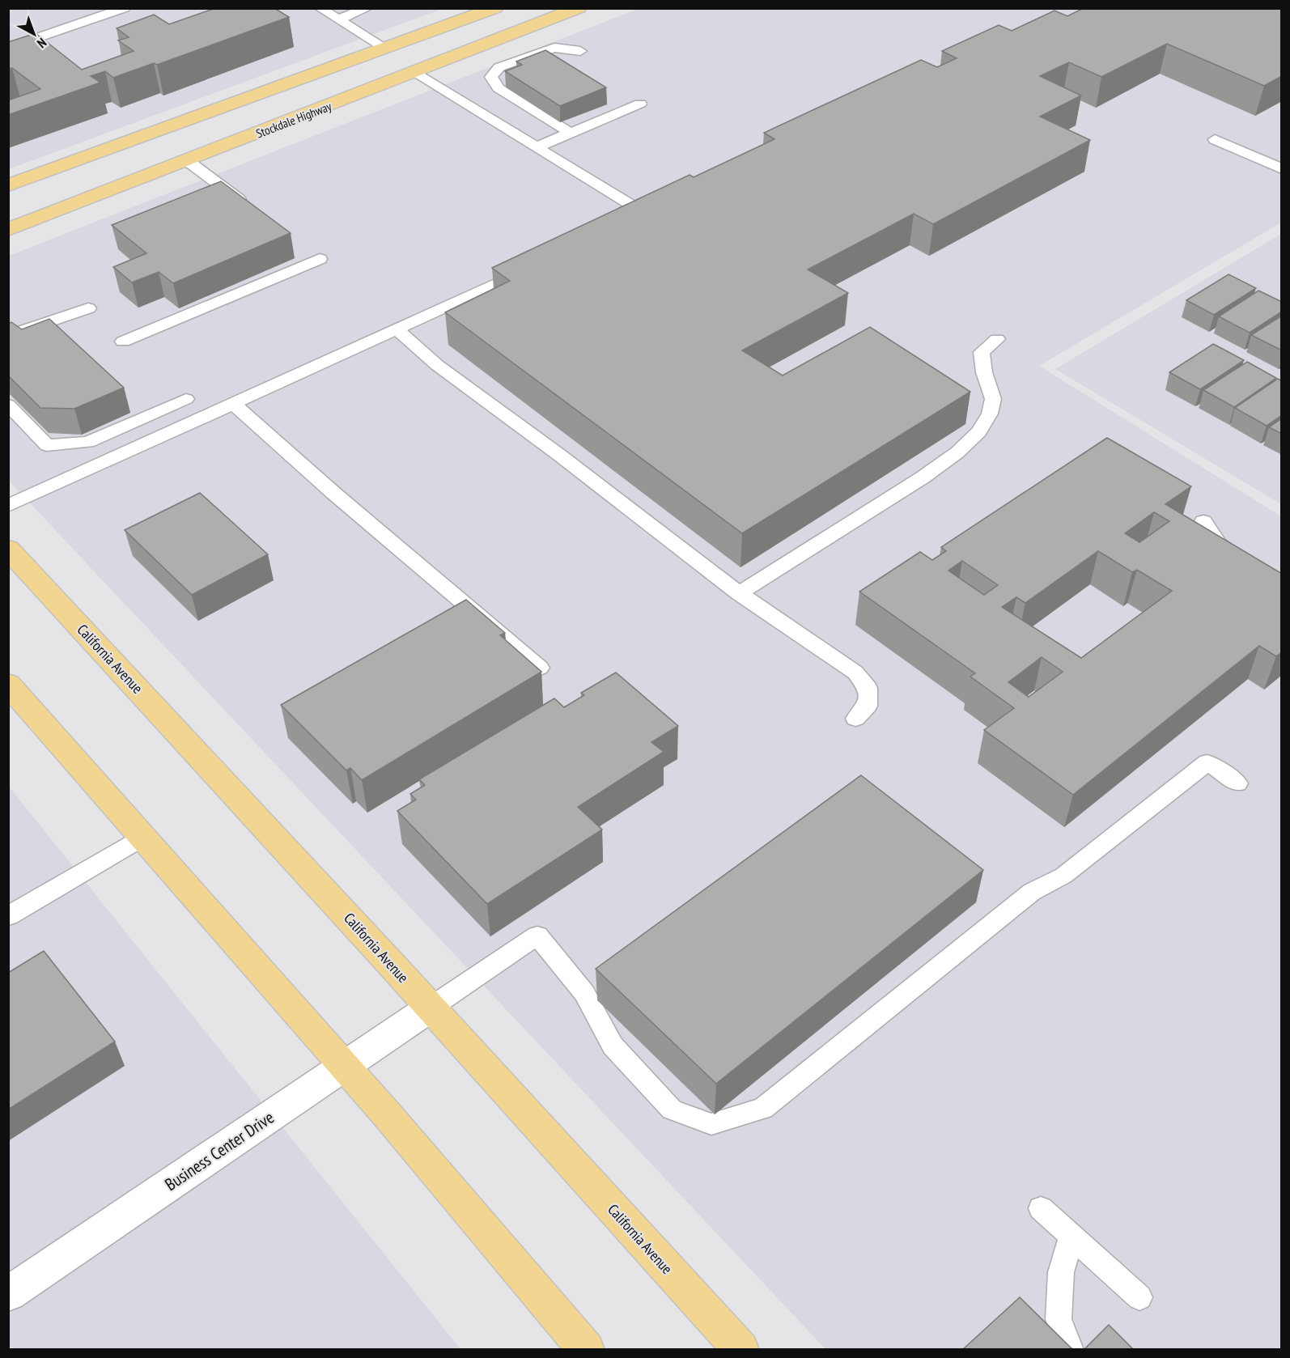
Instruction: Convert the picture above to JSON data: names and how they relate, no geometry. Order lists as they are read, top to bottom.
{
  "streets": {
    "main road": ["Stockdale Highway", "California Avenue"],
    "street": ["Business Center Drive"]
  },
  "crossings": [
    ["California Avenue", "Business Center Drive"]
  ],
  "north": "bottom right"
}
